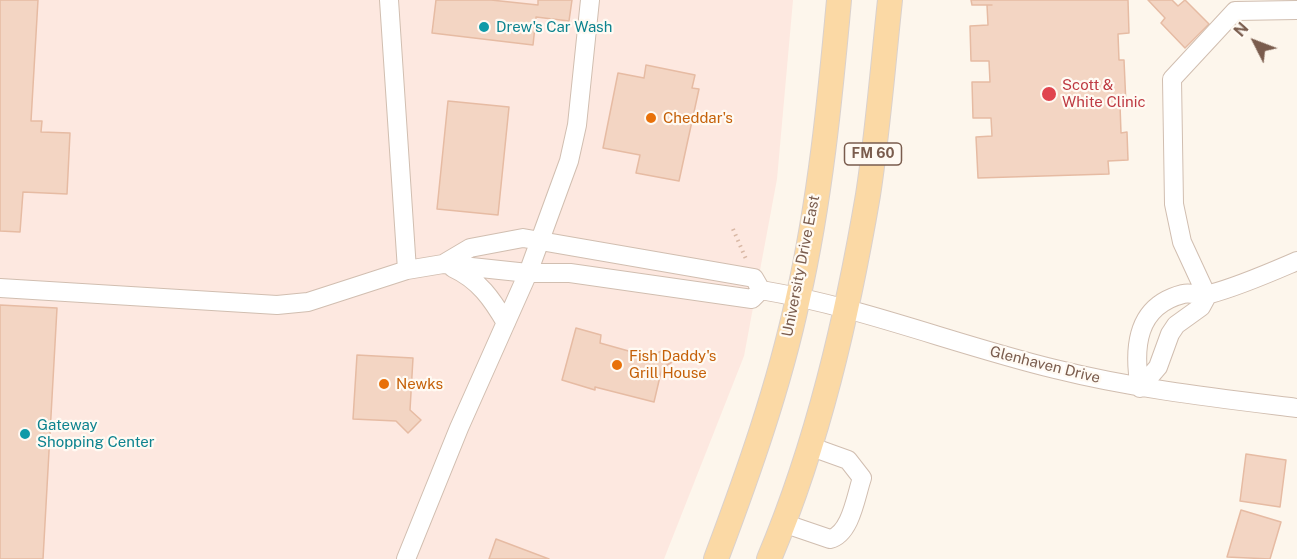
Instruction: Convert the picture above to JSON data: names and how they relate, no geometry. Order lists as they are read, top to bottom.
{
  "streets": {
    "main road": ["FM 60", "University Drive East"],
    "street": ["Glenhaven Drive"]
  },
  "crossings": [
    ["FM 60", "Glenhaven Drive"],
    ["University Drive East", "Glenhaven Drive"]
  ],
  "places": [
    "Drew's Car Wash",
    "Scott & White Clinic",
    "Cheddar's",
    "Fish Daddy's Grill House",
    "Newks",
    "Gateway Shopping Center"
  ],
  "north": "top left"
}
